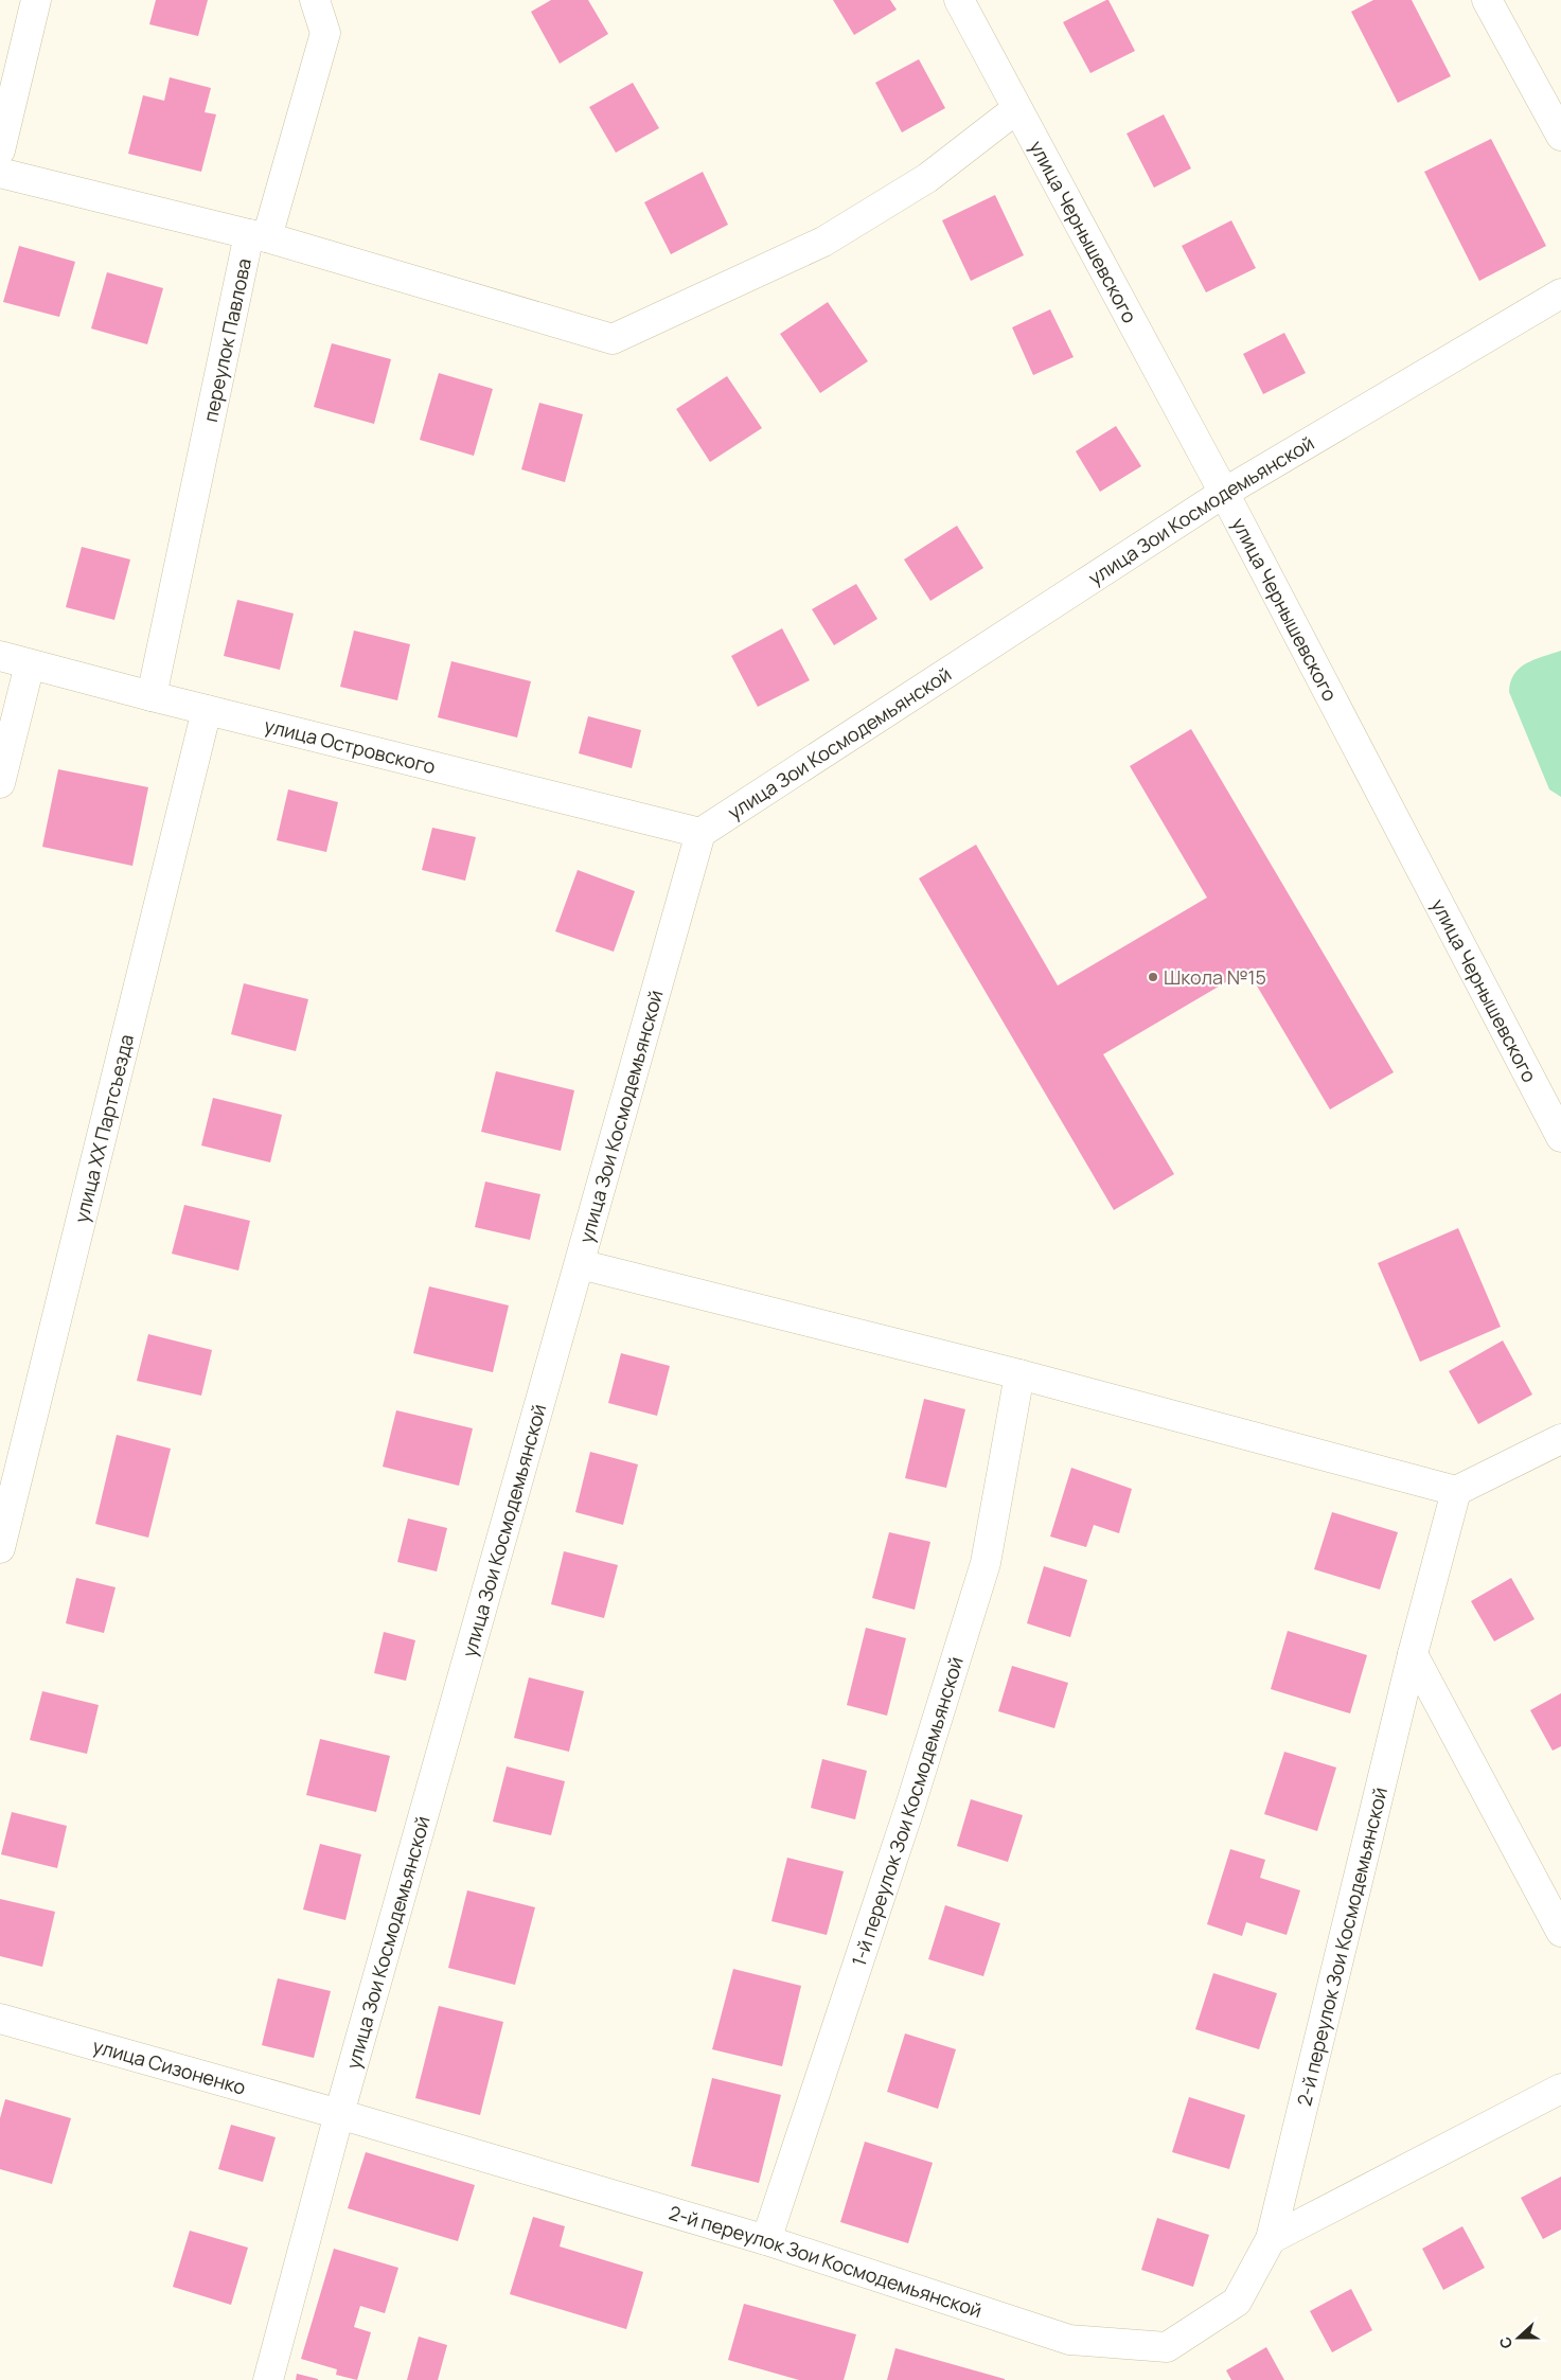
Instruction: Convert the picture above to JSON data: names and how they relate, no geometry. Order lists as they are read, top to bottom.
{
  "streets": {
    "street": [
      "улица Чернышевского",
      "переулок Павлова",
      "улица Зои Космодемьянской",
      "улица Островского",
      "улица ХХ Партсъезда",
      "1-й переулок Зои Космодемьянской",
      "2-й переулок Зои Космодемьянской",
      "улица Сизоненко"
    ]
  },
  "crossings": [
    ["улица Чернышевского", "улица Зои Космодемьянской"],
    ["переулок Павлова", "улица Островского"],
    ["улица Зои Космодемьянской", "улица Островского"],
    ["улица Зои Космодемьянской", "2-й переулок Зои Космодемьянской"],
    ["улица Зои Космодемьянской", "улица Сизоненко"],
    ["улица Островского", "улица ХХ Партсъезда"],
    ["1-й переулок Зои Космодемьянской", "2-й переулок Зои Космодемьянской"],
    ["2-й переулок Зои Космодемьянской", "улица Сизоненко"]
  ],
  "places": ["Школа №15"],
  "north": "left"
}
